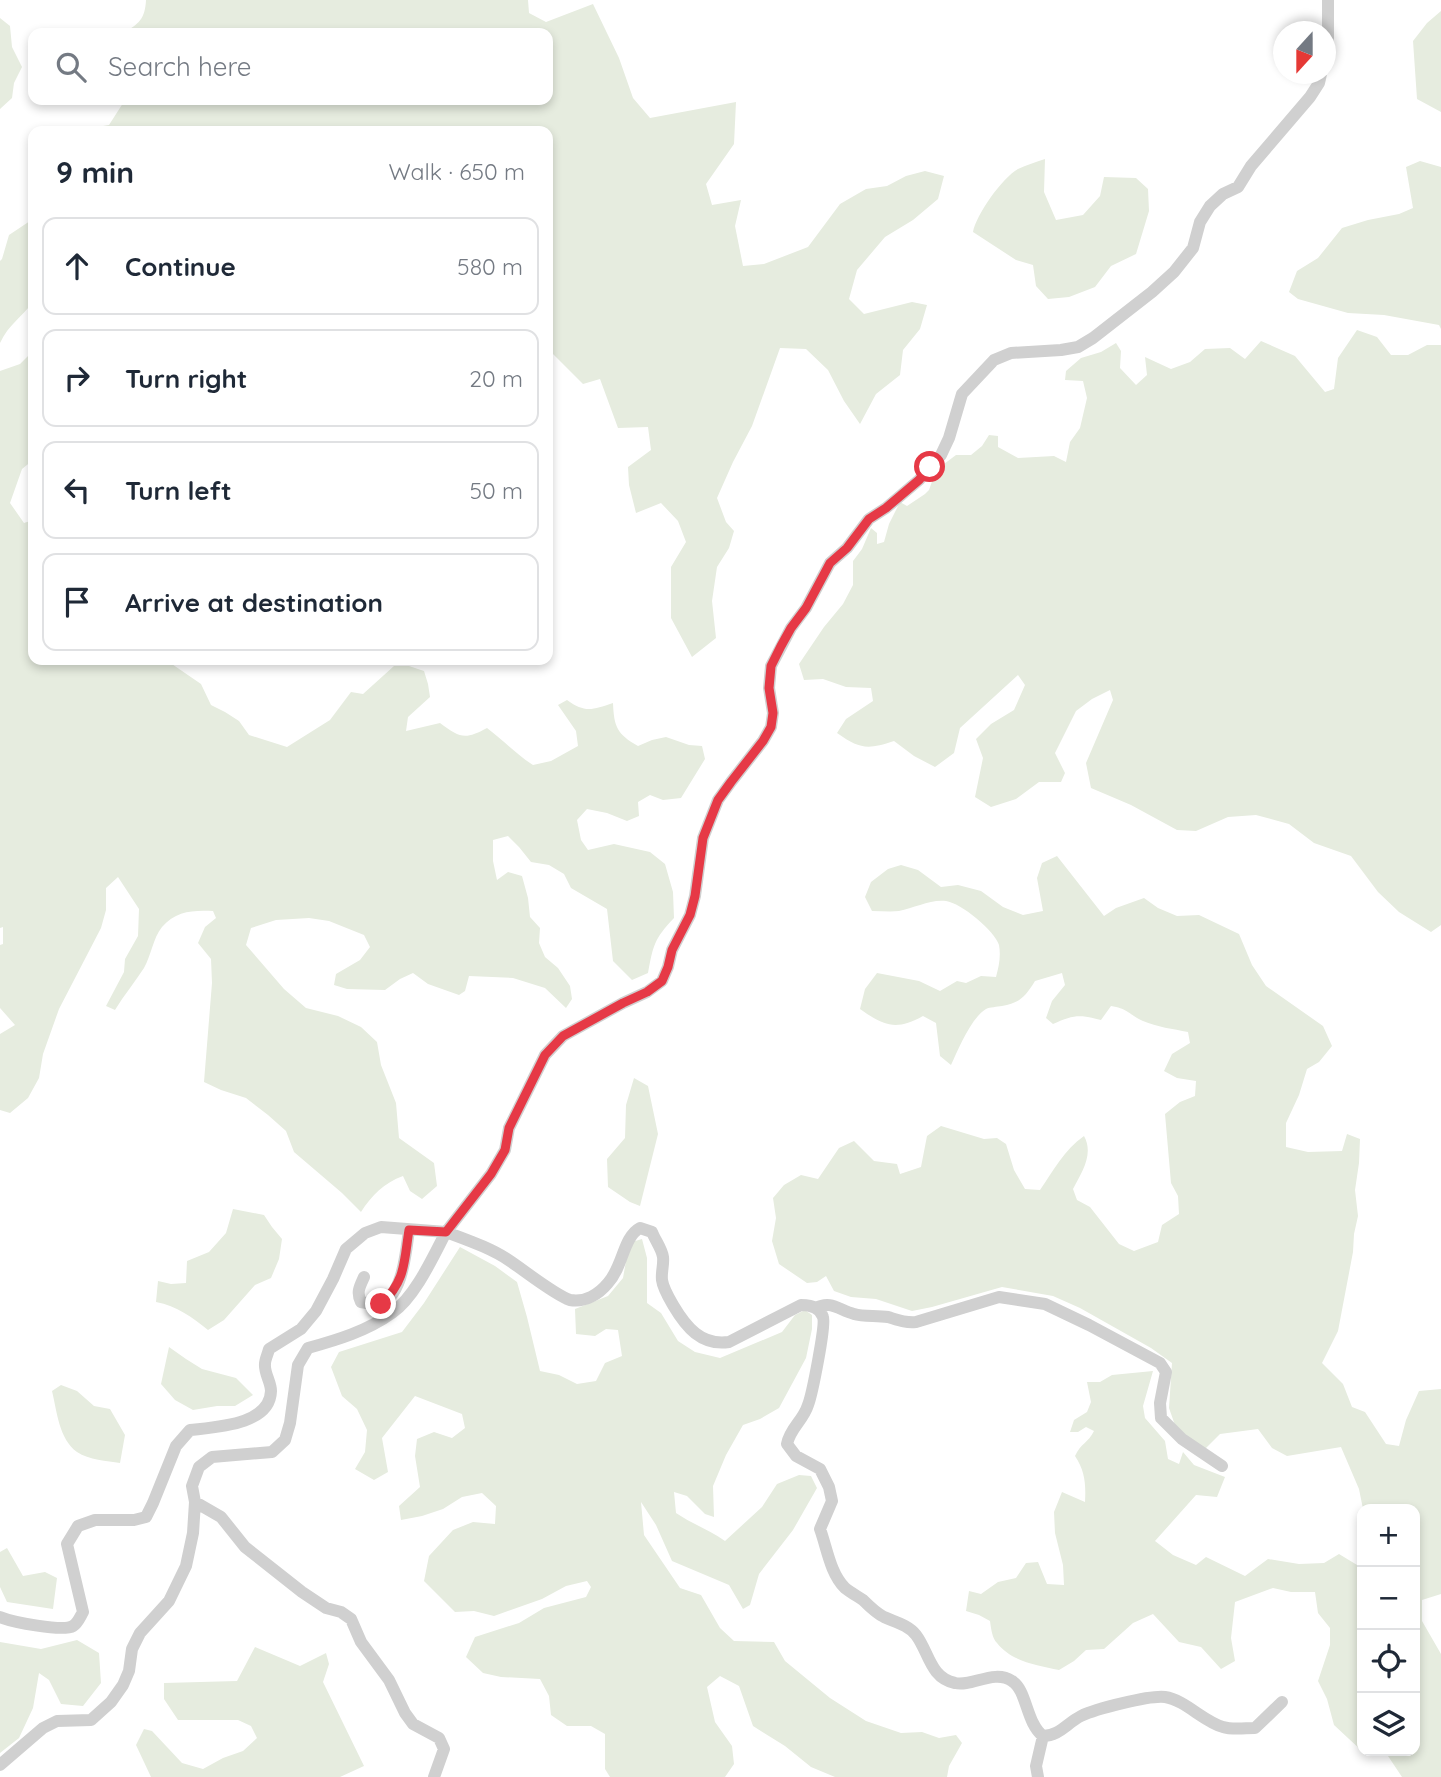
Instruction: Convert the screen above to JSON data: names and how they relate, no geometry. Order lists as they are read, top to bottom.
{
  "north": "bottom",
  "page": {
    "search": "Search here",
    "heading": ["9 min", "Walk · 650 m"],
    "list": [
      ["Continue", "580 m"],
      ["Turn right", "20 m"],
      ["Turn left", "50 m"],
      "Arrive at destination"
    ],
    "map_buttons": ["+", "−"]
  }
}
